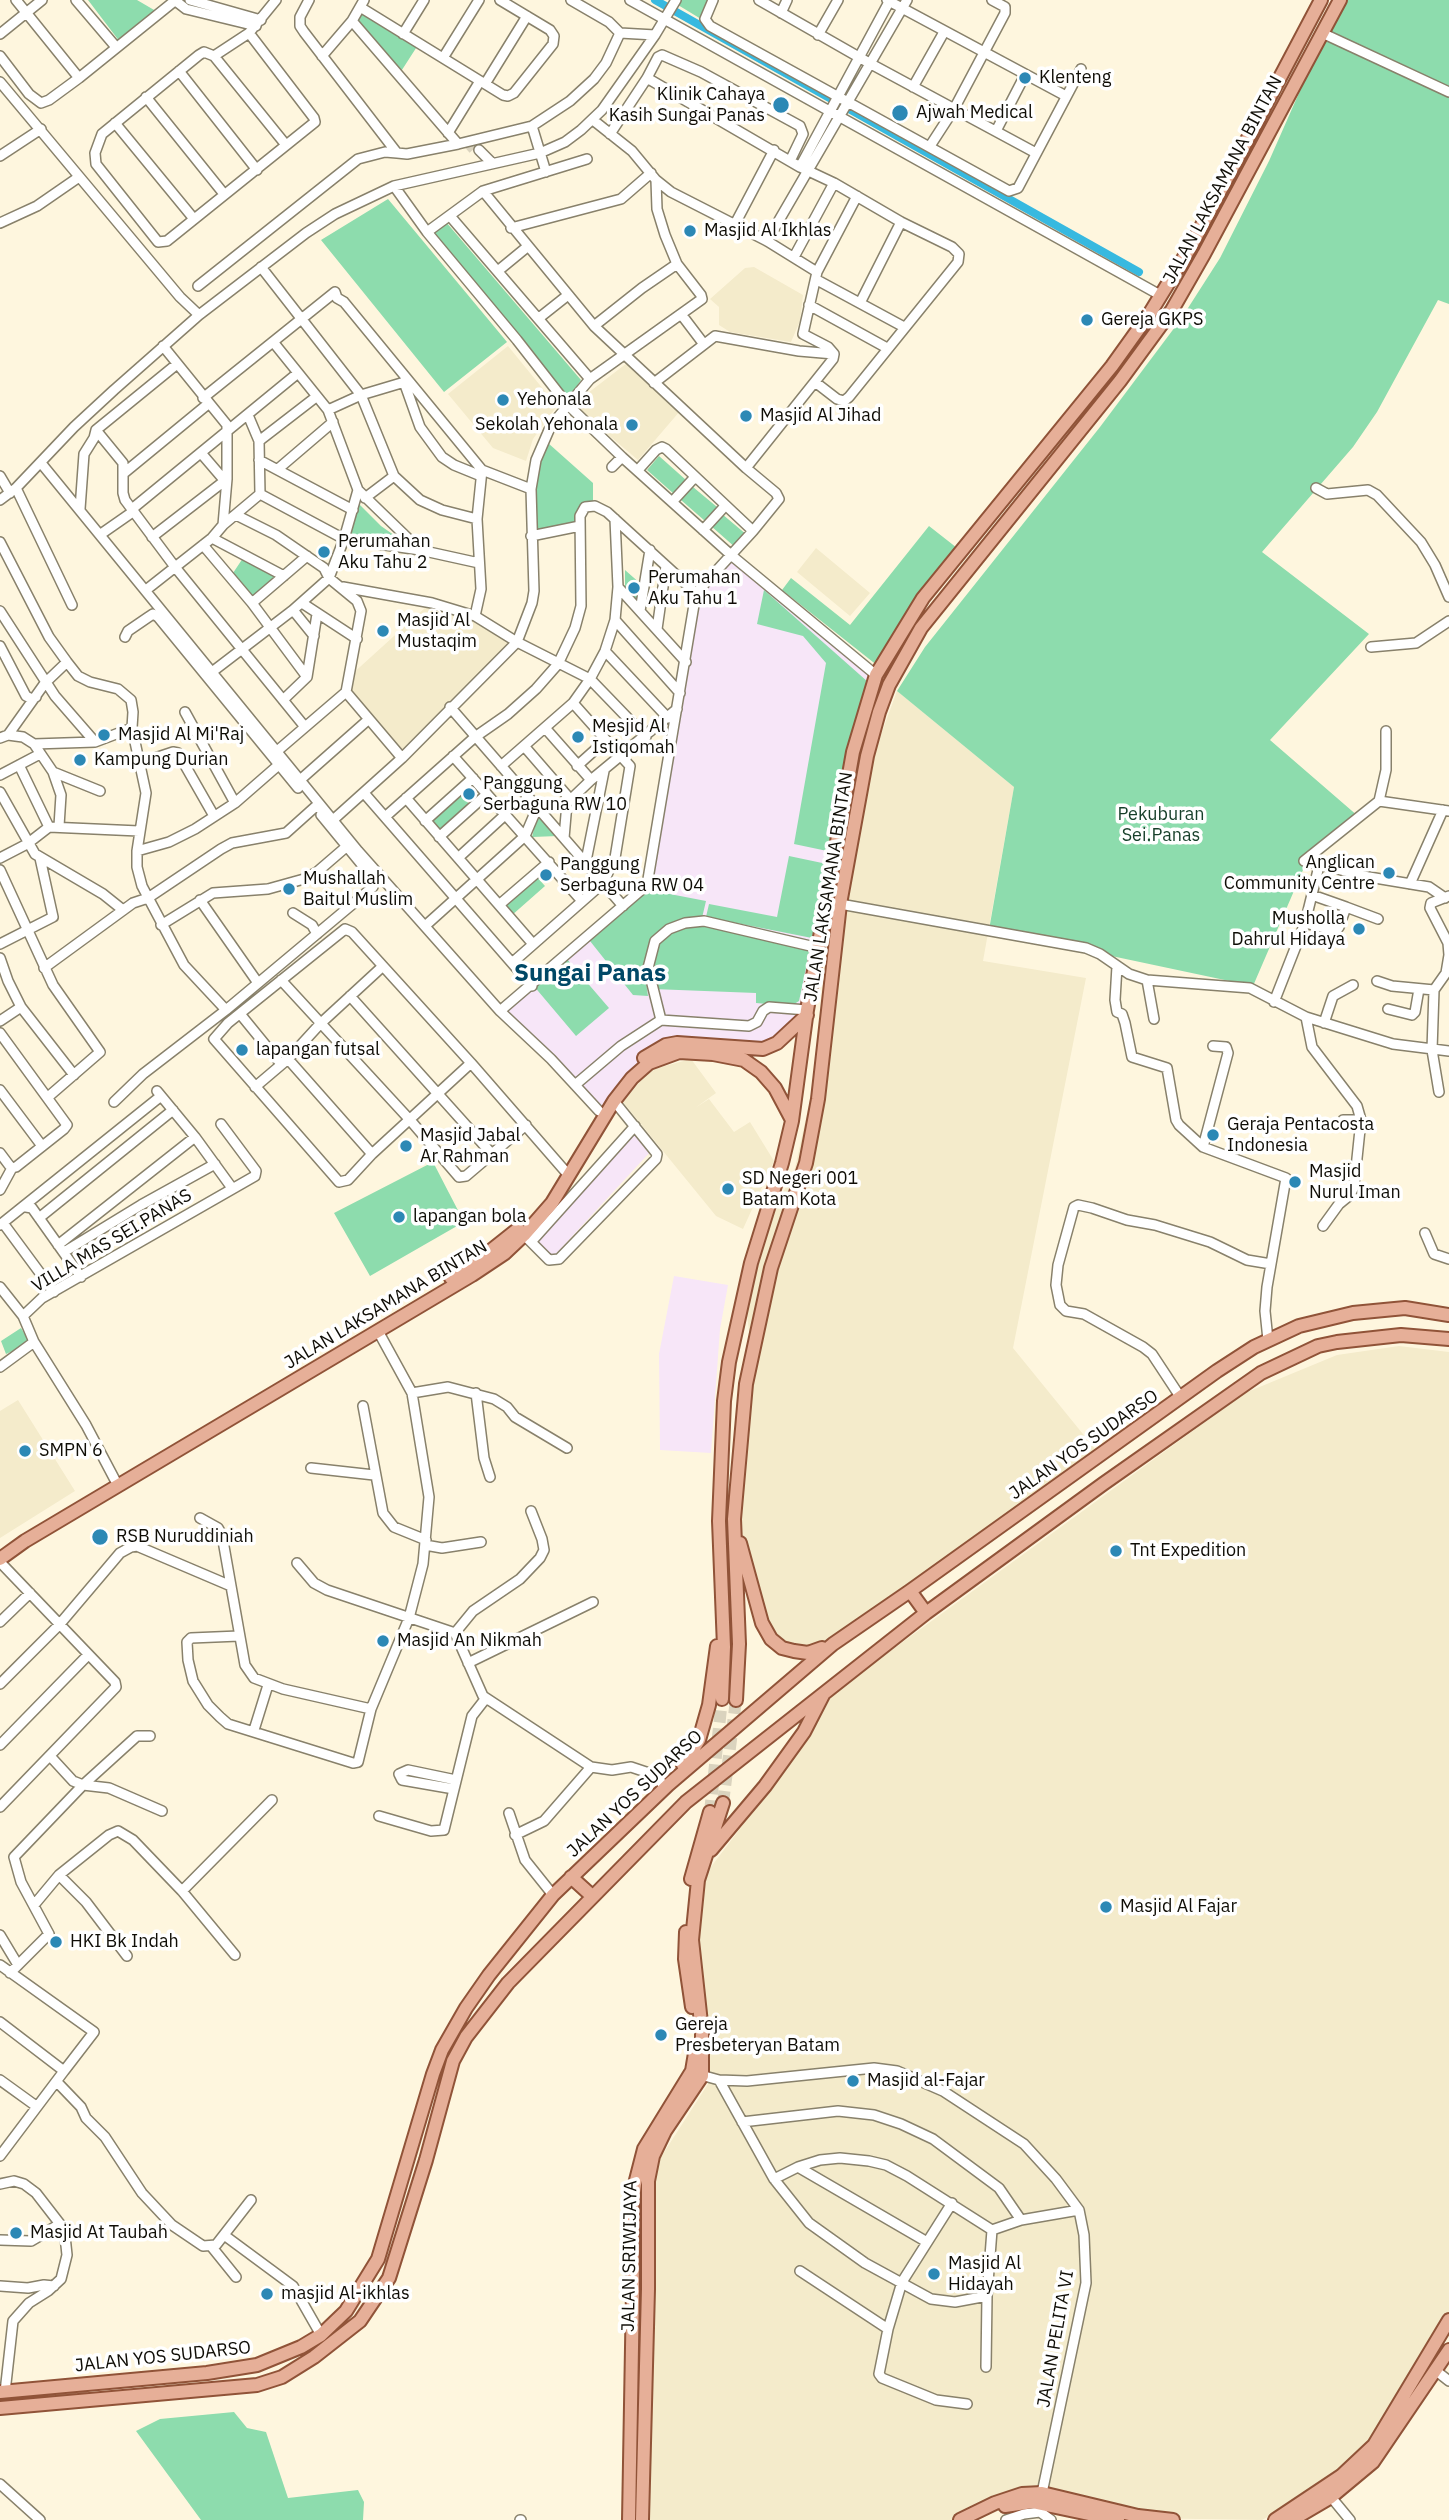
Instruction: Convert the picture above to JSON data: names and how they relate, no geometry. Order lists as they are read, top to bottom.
{
  "streets": {
    "main road": ["JALAN LAKSAMANA BINTAN", "JALAN YOS SUDARSO", "JALAN SRIWIJAYA"],
    "street": ["VILLA MAS SEI.PANAS", "JALAN PELITA VI"]
  },
  "crossings": [
    ["JALAN LAKSAMANA BINTAN", "VILLA MAS SEI.PANAS"],
    ["JALAN SRIWIJAYA", "JALAN PELITA VI"]
  ],
  "districts": ["Sungai Panas"],
  "parks": ["Pekuburan Sei.Panas"],
  "places": [
    "Klenteng",
    "Klinik Cahaya Kasih Sungai Panas",
    "Ajwah Medical",
    "Masjid Al Ikhlas",
    "Gereja GKPS",
    "Yehonala",
    "Masjid Al Jihad",
    "Sekolah Yehonala",
    "Perumahan Aku Tahu 2",
    "Perumahan Aku Tahu 1",
    "Masjid Al Mustaqim",
    "Masjid Al Mi'Raj",
    "Mesjid Al Istiqomah",
    "Kampung Durian",
    "Panggung Serbaguna RW 10",
    "Anglican Community Centre",
    "Panggung Serbaguna RW 04",
    "Mushallah Baitul Muslim",
    "Musholla Dahrul Hidaya",
    "lapangan futsal",
    "Geraja Pentacosta Indonesia",
    "Masjid Jabal Ar Rahman",
    "Masjid Nurul Iman",
    "SD Negeri 001 Batam Kota",
    "lapangan bola",
    "SMPN 6",
    "RSB Nuruddiniah",
    "Tnt Expedition",
    "Masjid An Nikmah",
    "Masjid Al Fajar",
    "HKI Bk Indah",
    "Gereja Presbeteryan Batam",
    "Masjid al-Fajar",
    "Masjid At Taubah",
    "Masjid Al Hidayah",
    "masjid Al-ikhlas"
  ]
}
